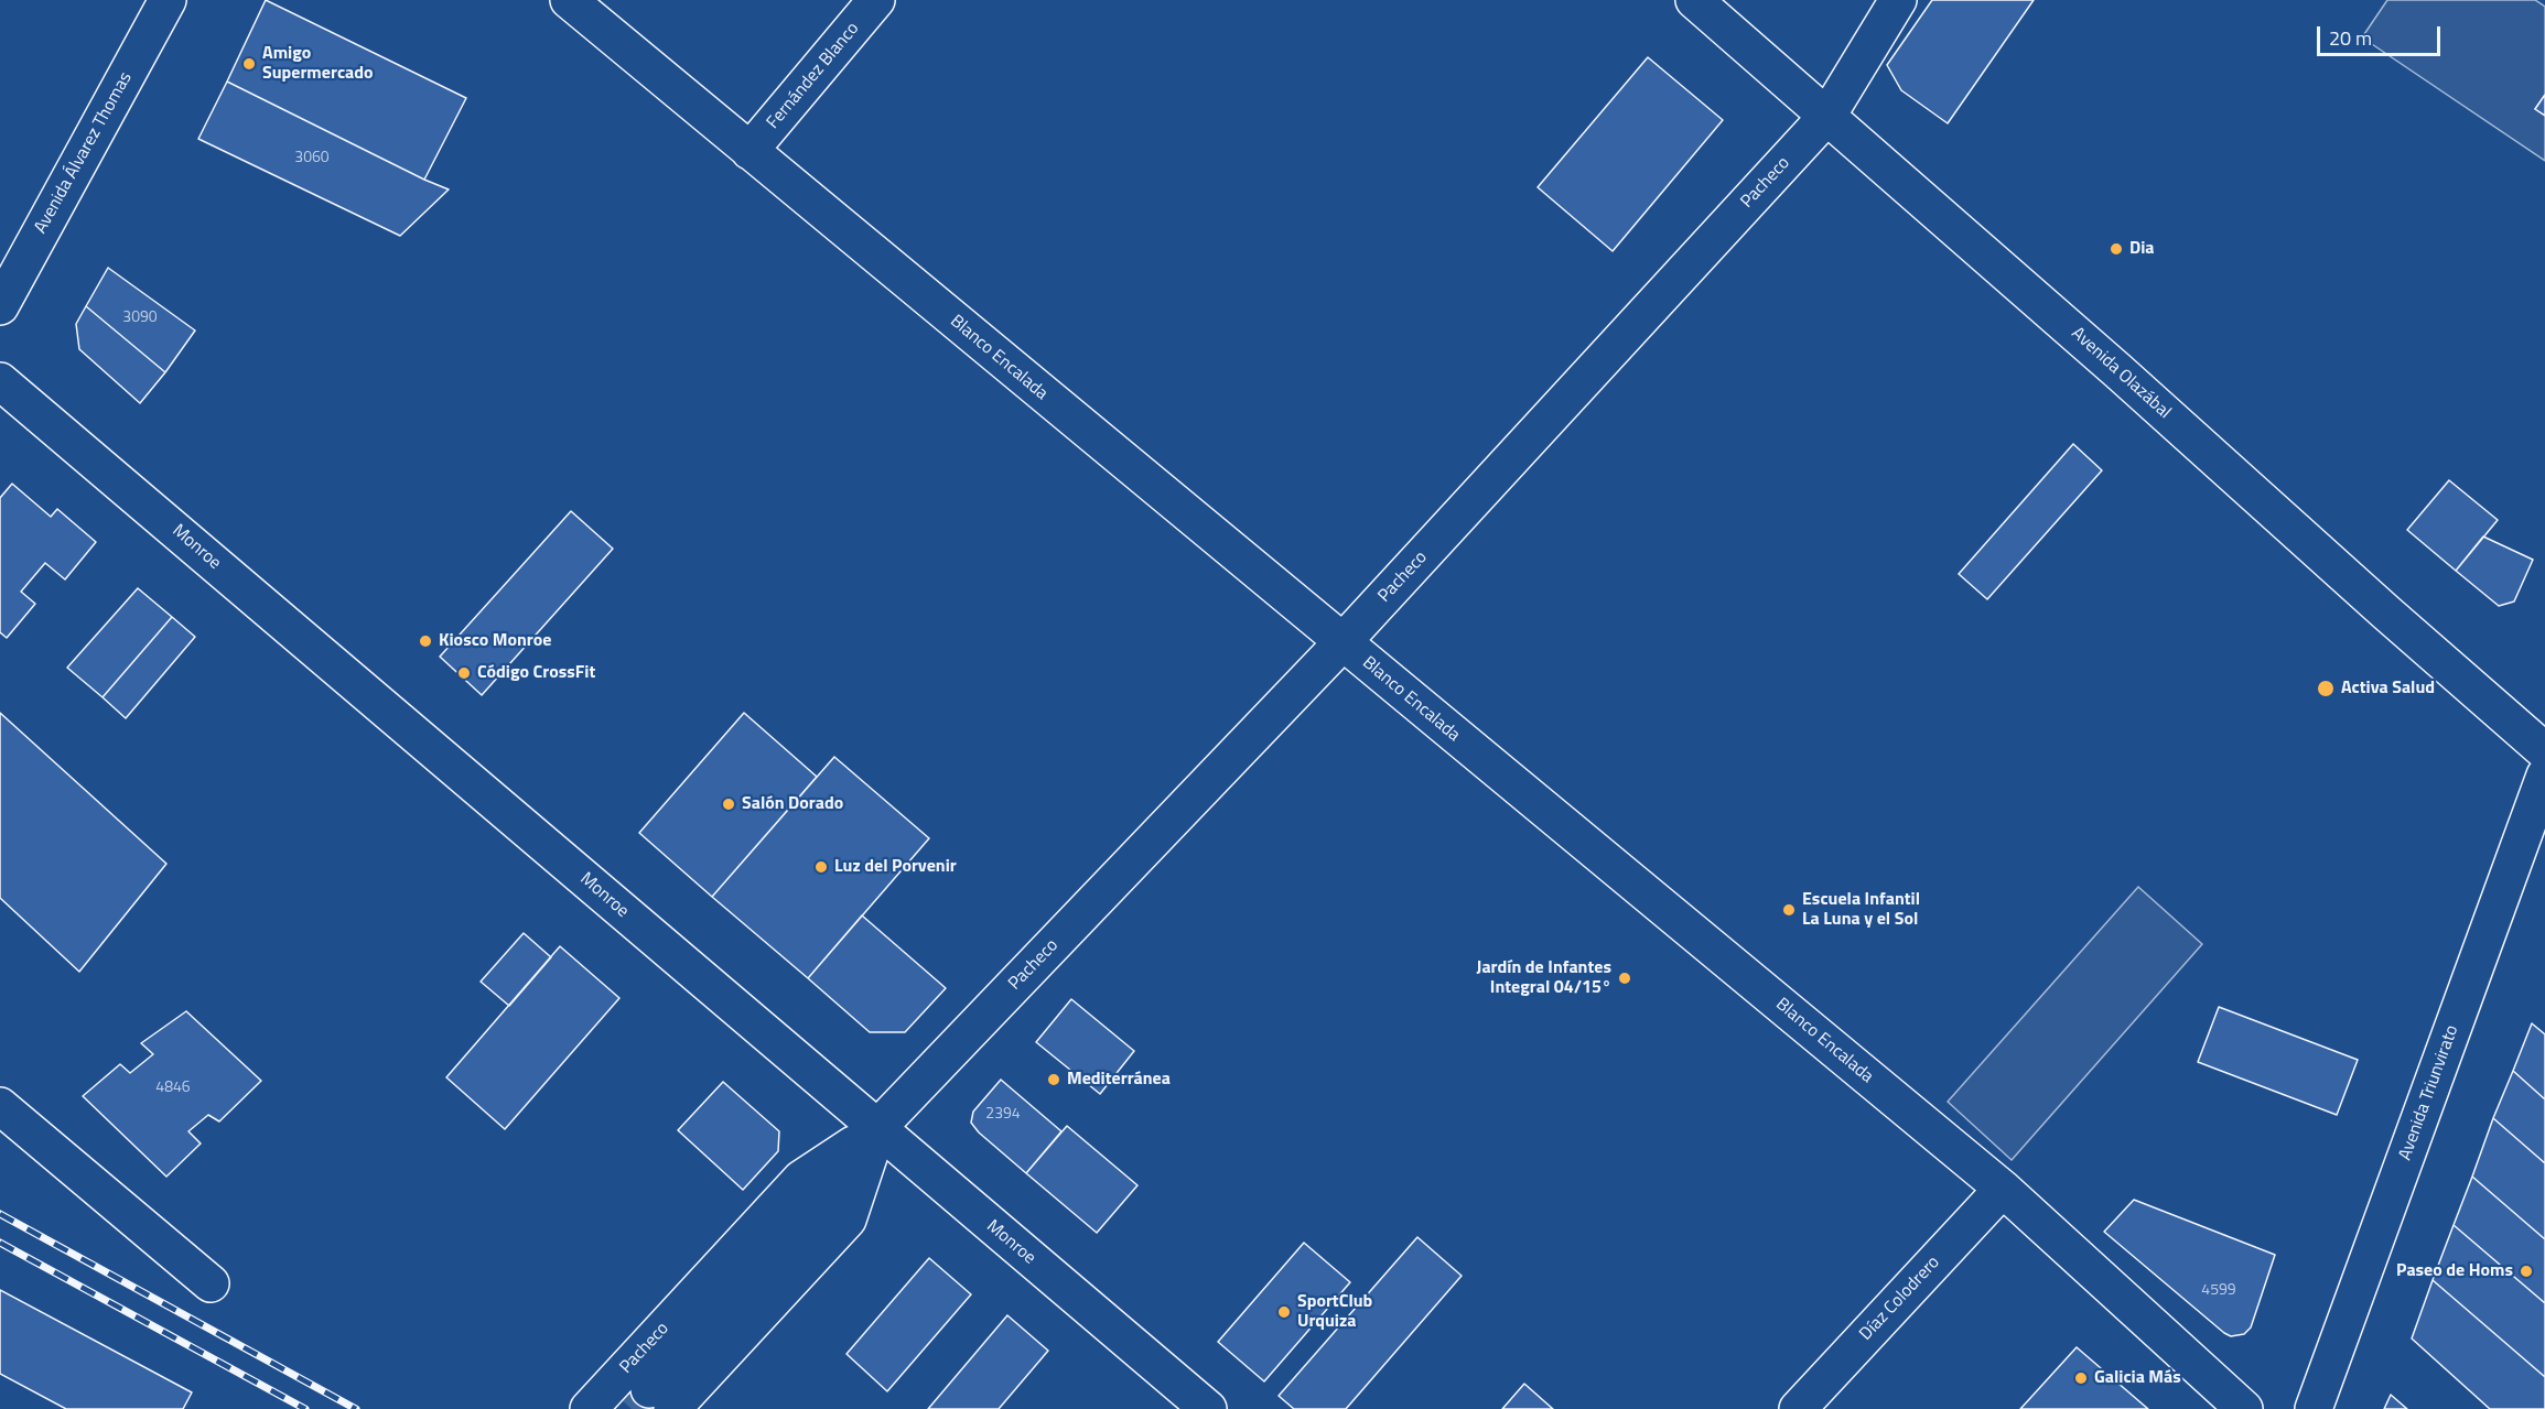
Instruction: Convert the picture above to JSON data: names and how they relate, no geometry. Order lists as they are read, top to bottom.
{
  "streets": {
    "street": [
      "Fernández Blanco",
      "Avenida Álvarez Thomas",
      "Pacheco",
      "Blanco Encalada",
      "Avenida Olazábal",
      "Monroe",
      "Avenida Triunvirato",
      "Díaz Colodrero"
    ]
  },
  "crossings": [
    ["Fernández Blanco", "Blanco Encalada"],
    ["Pacheco", "Blanco Encalada"],
    ["Pacheco", "Avenida Olazábal"],
    ["Pacheco", "Monroe"],
    ["Blanco Encalada", "Díaz Colodrero"]
  ],
  "places": [
    "Amigo Supermercado",
    "Dia",
    "Kiosco Monroe",
    "Código CrossFit",
    "Activa Salud",
    "Salón Dorado",
    "Luz del Porvenir",
    "Escuela Infantil La Luna y el Sol",
    "Jardín de Infantes Integral 04/15°",
    "Mediterránea",
    "Paseo de Homs",
    "SportClub Urquiza",
    "Galicia Más"
  ],
  "house_numbers": [
    "3060",
    "3090",
    "4846",
    "2394",
    "4599"
  ],
  "scale_bar": "20 m"
}
